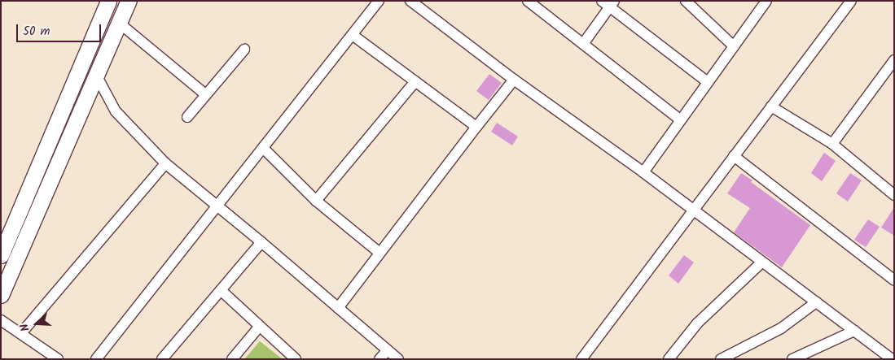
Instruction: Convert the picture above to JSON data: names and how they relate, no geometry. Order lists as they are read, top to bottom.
{
  "scale_bar": "50 m",
  "north": "left"
}
